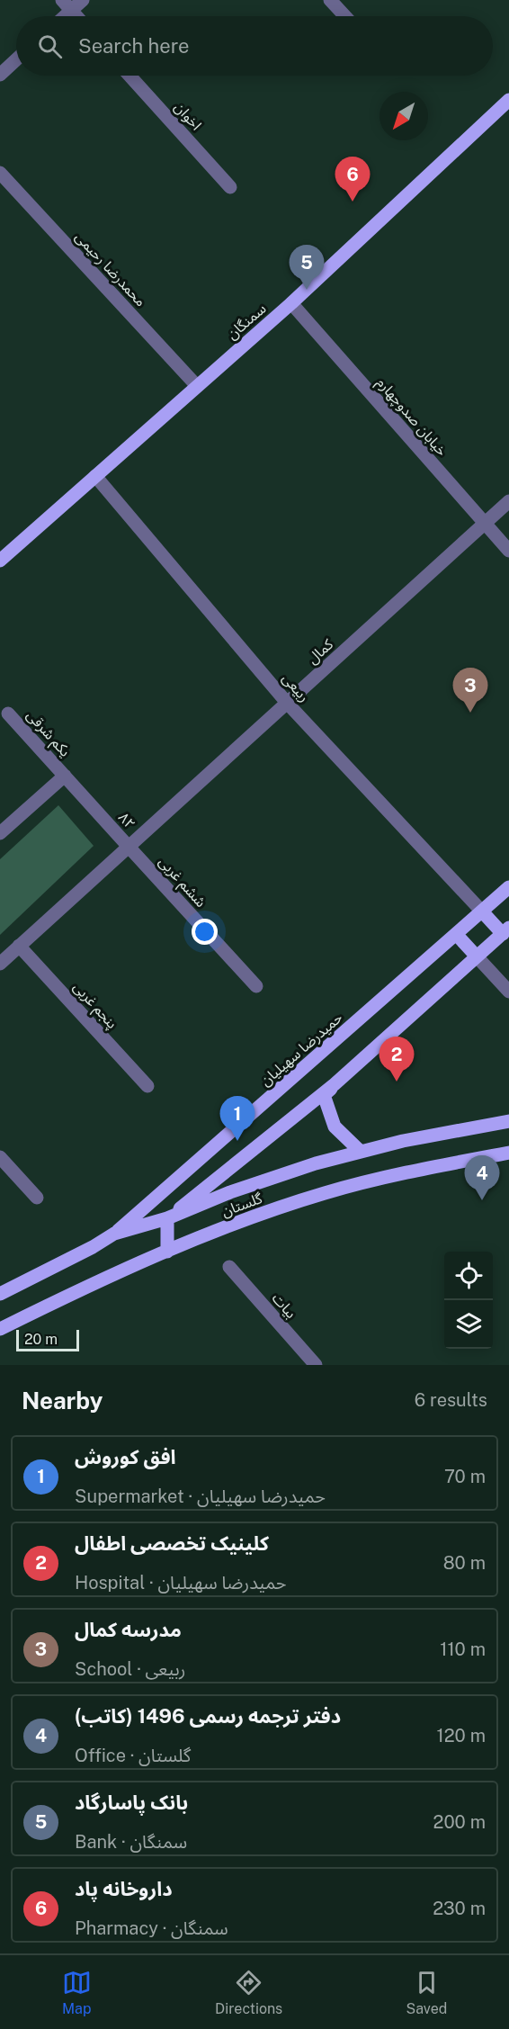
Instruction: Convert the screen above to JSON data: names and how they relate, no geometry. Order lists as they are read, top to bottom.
{
  "streets": {
    "main road": ["سمنگان", "حمیدرضا سهیلیان", "گلستان"],
    "street": [
      "اخوان",
      "محمدرضا رحیمی",
      "خیابان صدوچهارم",
      "کمال",
      "ربیعی",
      "یکم شرقی",
      "۸۲",
      "ششم غربی",
      "پنجم غربی",
      "بیات"
    ]
  },
  "crossings": [
    ["محمدرضا رحیمی", "سمنگان"],
    ["سمنگان", "خیابان صدوچهارم"],
    ["سمنگان", "ربیعی"],
    ["خیابان صدوچهارم", "کمال"],
    ["کمال", "ربیعی"],
    ["کمال", "۸۲"],
    ["کمال", "ششم غربی"],
    ["ربیعی", "حمیدرضا سهیلیان"],
    ["یکم شرقی", "۸۲"],
    ["۸۲", "ششم غربی"],
    ["۸۲", "پنجم غربی"],
    ["حمیدرضا سهیلیان", "گلستان"]
  ],
  "scale_bar": "20 m",
  "north": "bottom left",
  "page": {
    "search": "Search here",
    "pins": [
      "6",
      "5",
      "3",
      "2",
      "1",
      "4"
    ],
    "scale": "20 m",
    "heading": ["Nearby", "6 results"],
    "list": [
      {
        "mark": "1",
        "name": "افق کوروش",
        "note": "Supermarket · حمیدرضا سهیلیان",
        "value": "70 m"
      },
      {
        "mark": "2",
        "name": "کلینیک تخصصی اطفال",
        "note": "Hospital · حمیدرضا سهیلیان",
        "value": "80 m"
      },
      {
        "mark": "3",
        "name": "مدرسه کمال",
        "note": "School · ربیعی",
        "value": "110 m"
      },
      {
        "mark": "4",
        "name": "دفتر ترجمه رسمی 1496 (کاتب)",
        "note": "Office · گلستان",
        "value": "120 m"
      },
      {
        "mark": "5",
        "name": "بانک پاسارگاد",
        "note": "Bank · سمنگان",
        "value": "200 m"
      },
      {
        "mark": "6",
        "name": "داروخانه پاد",
        "note": "Pharmacy · سمنگان",
        "value": "230 m"
      }
    ],
    "nav": ["Map", "Directions", "Saved"]
  }
}
